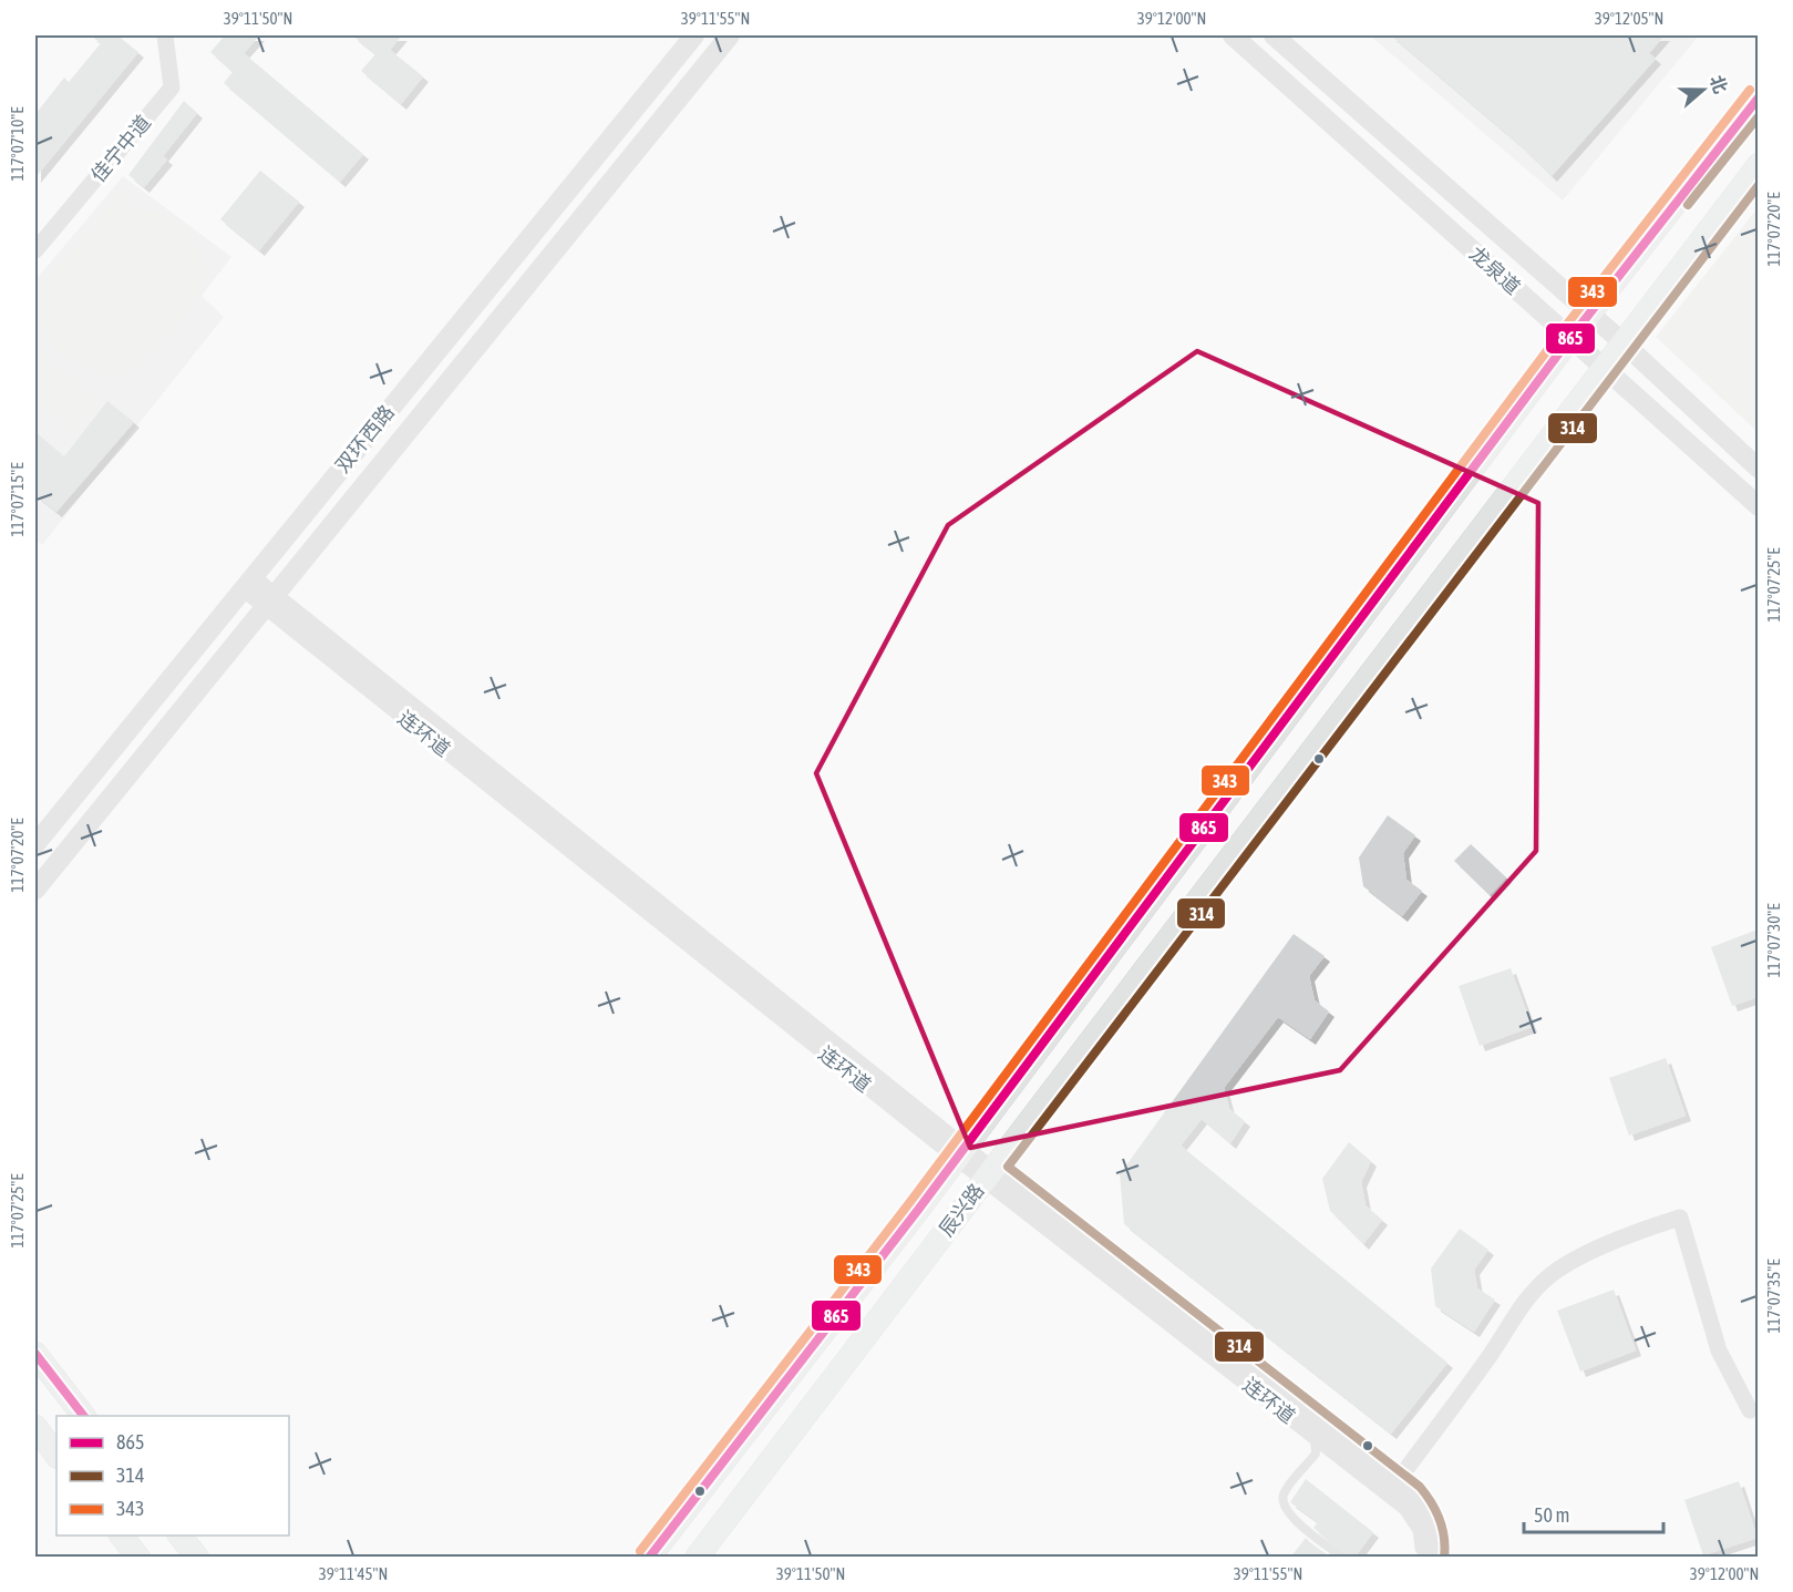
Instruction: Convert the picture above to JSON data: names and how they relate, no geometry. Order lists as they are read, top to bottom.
{
  "streets": {
    "main road": ["辰兴路"],
    "street": [
      "佳宁中道",
      "龙泉道",
      "双环西路",
      "连环道"
    ]
  },
  "crossings": [
    ["龙泉道", "辰兴路"],
    ["双环西路", "连环道"],
    ["连环道", "辰兴路"]
  ],
  "lines": ["transit line 343", "transit line 865", "transit line 314"],
  "legend": ["865", "314", "343"],
  "scale_bar": "50 m",
  "north": "right",
  "coordinates": [
    "39°11'50\"N",
    "39°11'55\"N",
    "39°12'00\"N",
    "39°12'05\"N",
    "117°07'10\"E",
    "117°07'20\"E",
    "117°07'15\"E",
    "117°07'25\"E",
    "117°07'30\"E",
    "117°07'35\"E",
    "39°11'45\"N"
  ]
}
